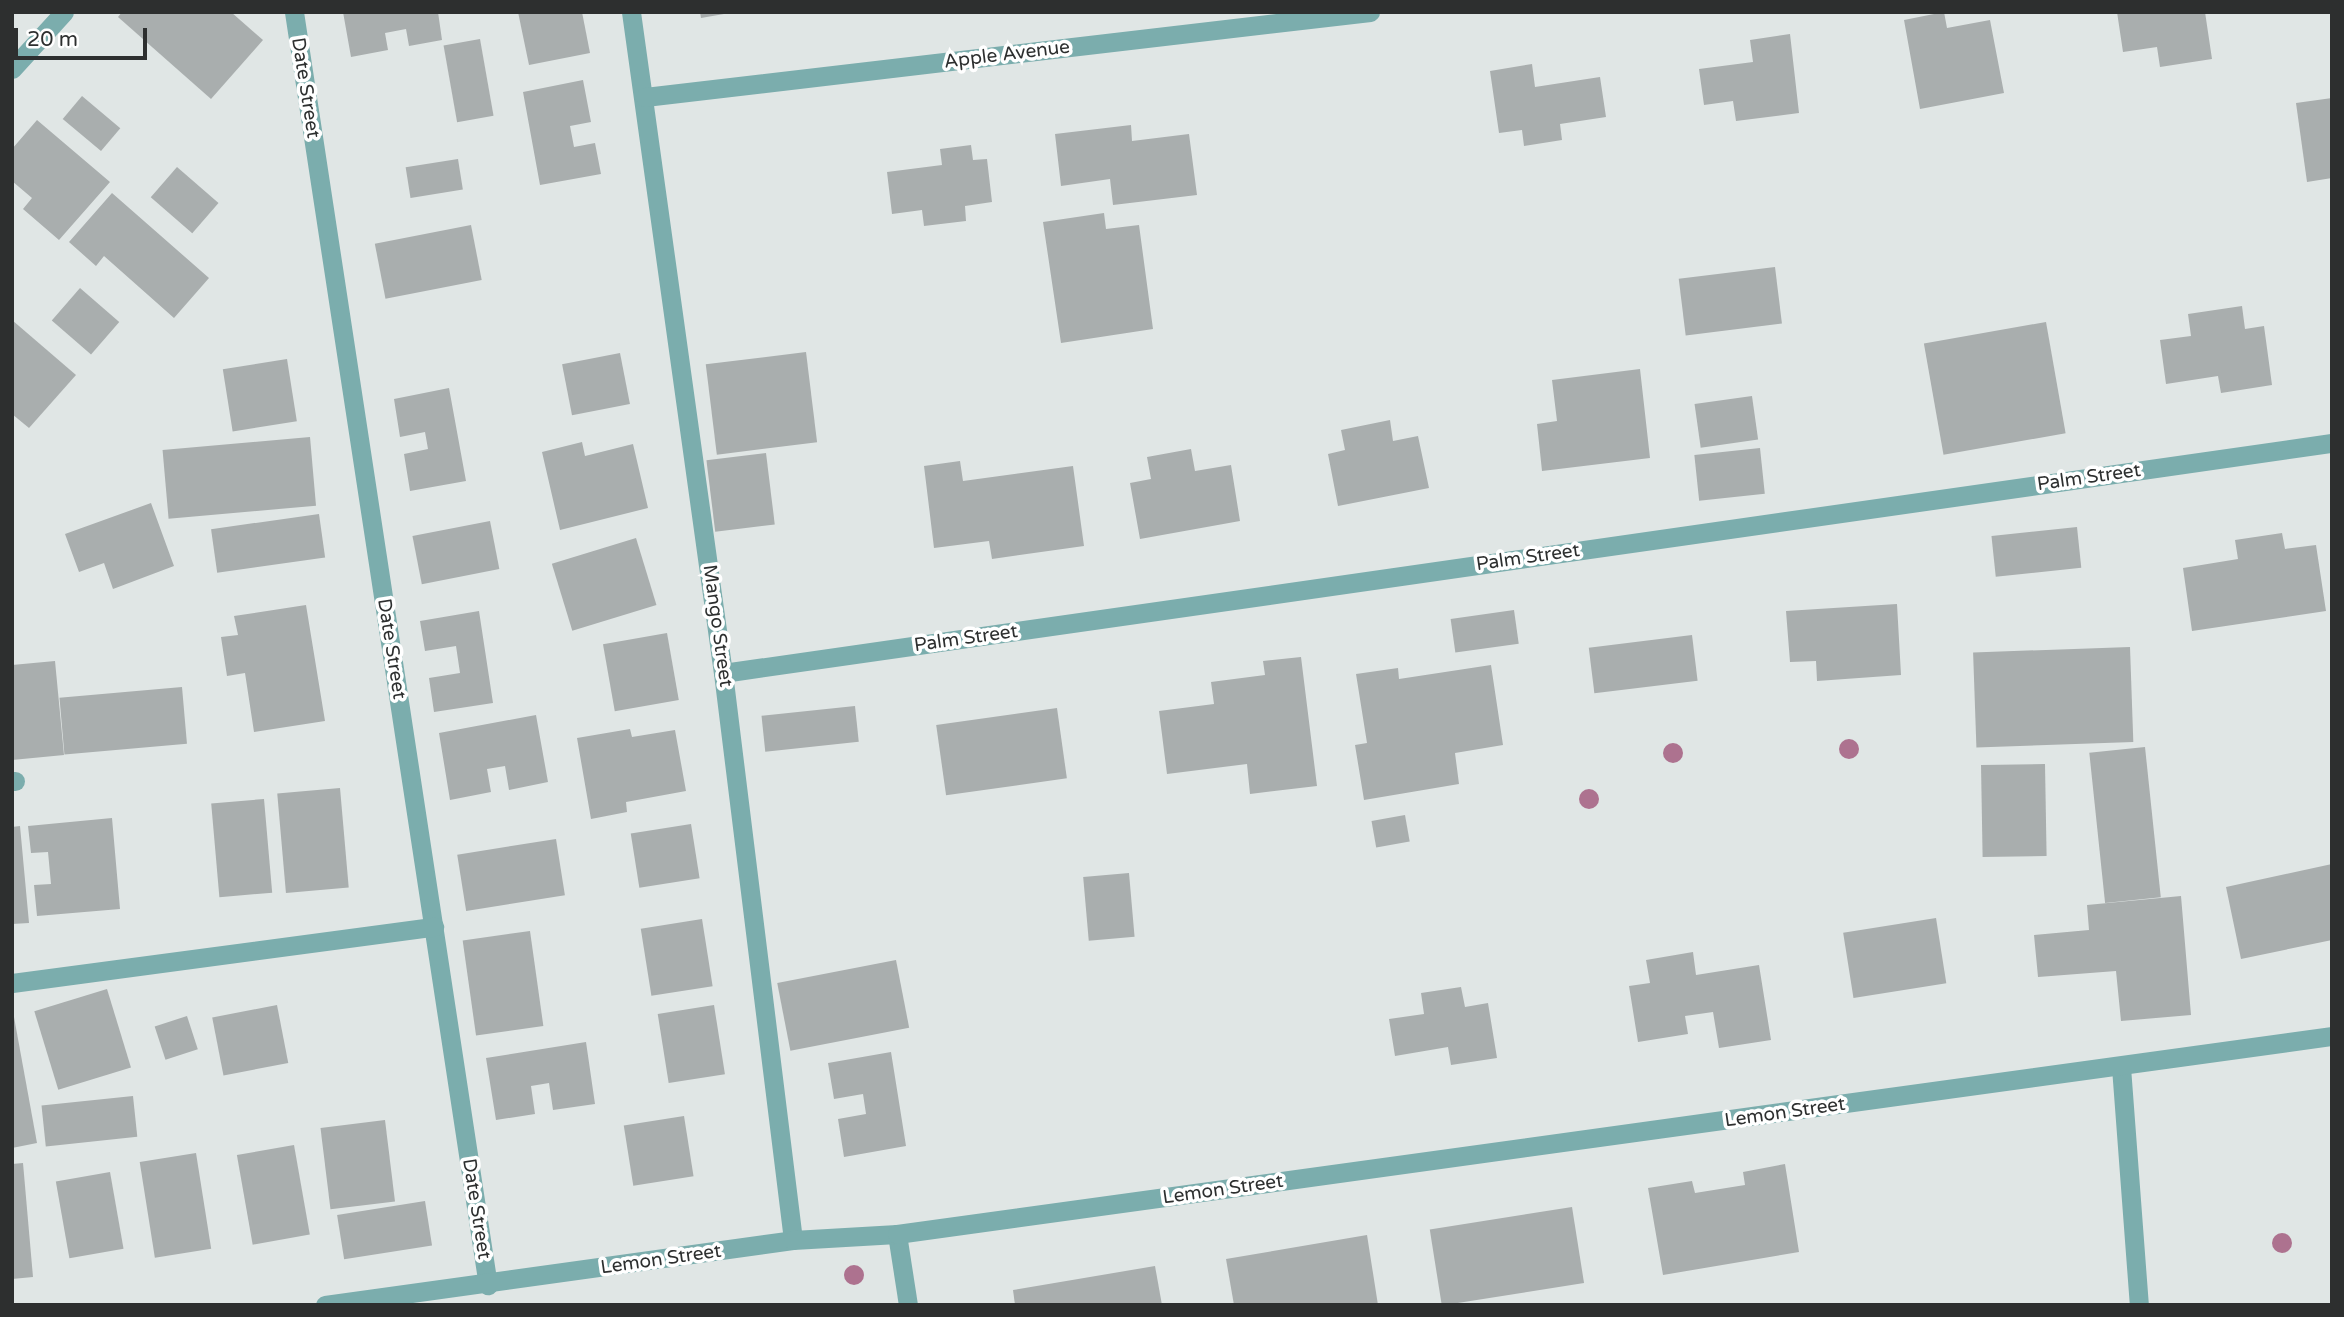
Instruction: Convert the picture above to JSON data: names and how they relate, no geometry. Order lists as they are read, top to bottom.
{
  "streets": {
    "street": [
      "Apple Avenue",
      "Date Street",
      "Palm Street",
      "Mango Street",
      "Lemon Street"
    ]
  },
  "crossings": [
    ["Apple Avenue", "Mango Street"],
    ["Date Street", "Lemon Street"],
    ["Palm Street", "Mango Street"],
    ["Mango Street", "Lemon Street"]
  ],
  "scale_bar": "20 m"
}
